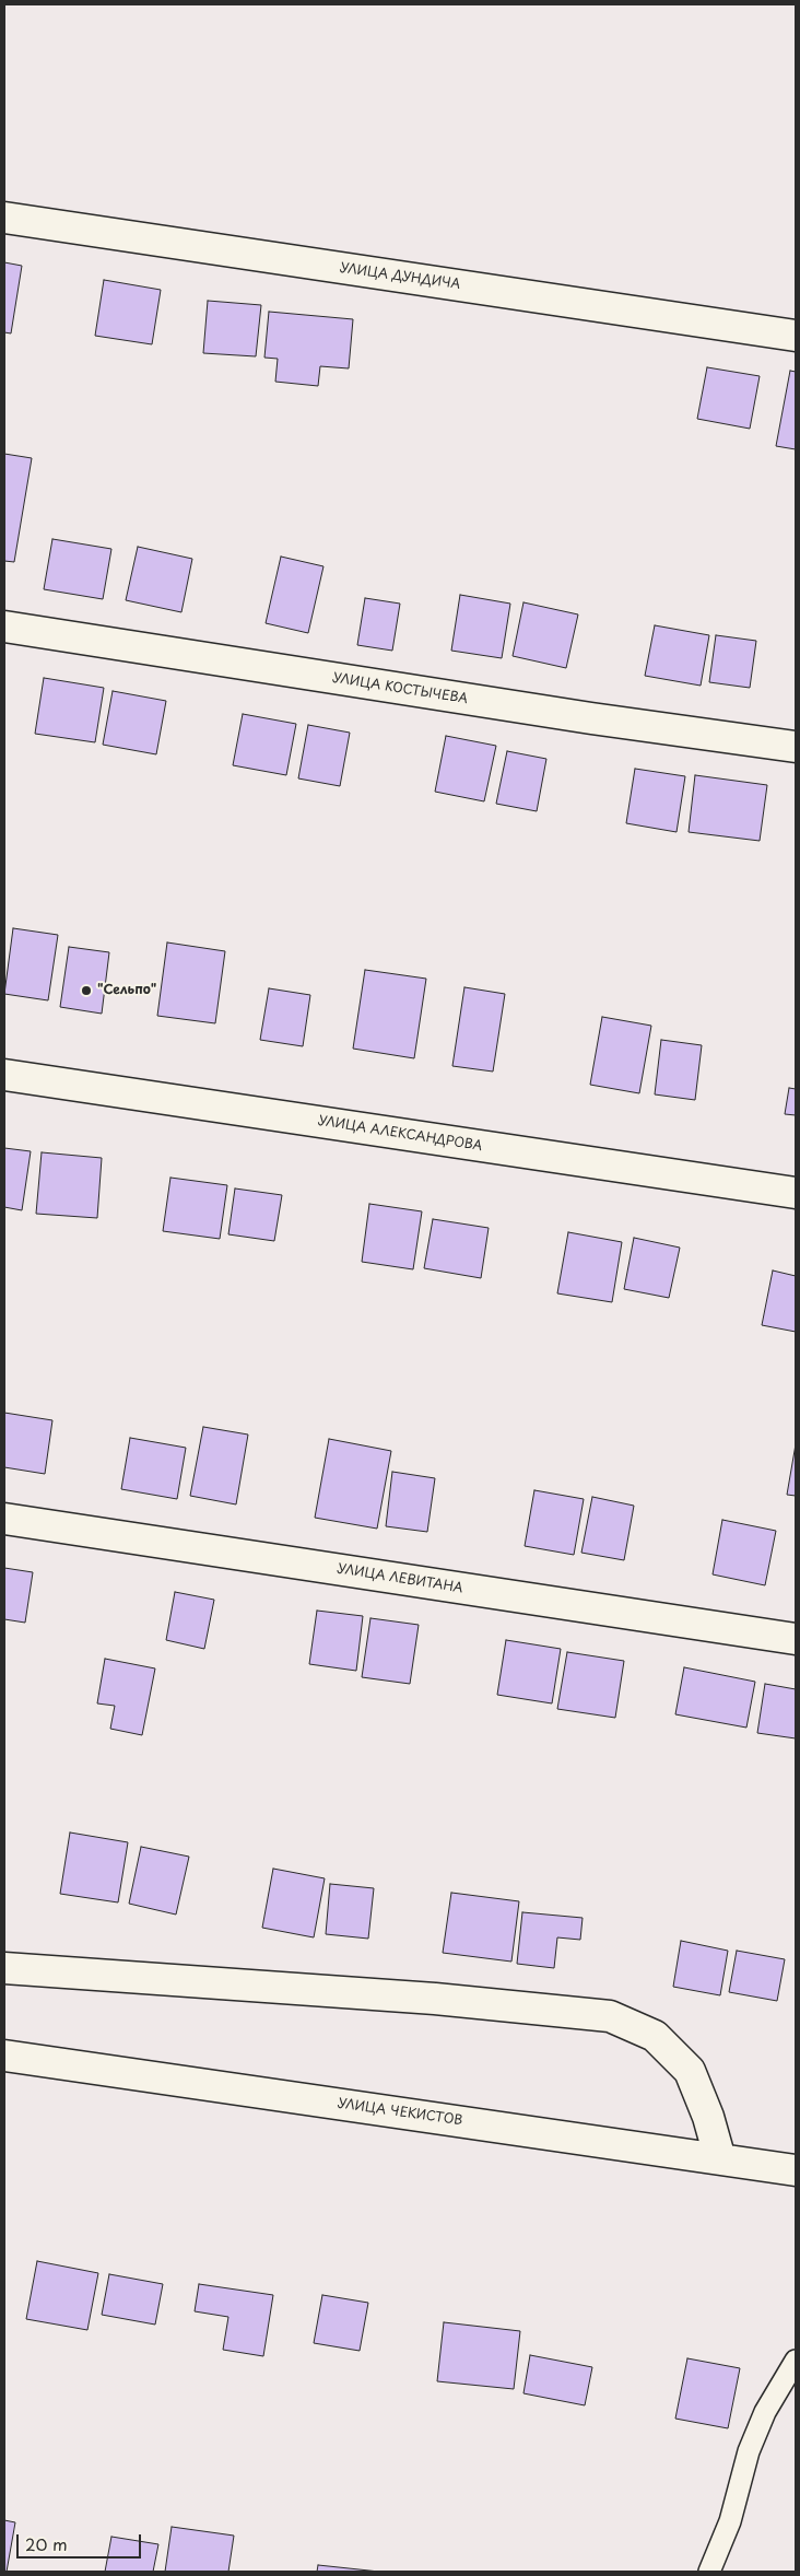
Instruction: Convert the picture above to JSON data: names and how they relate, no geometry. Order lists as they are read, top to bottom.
{
  "streets": {
    "street": [
      "УЛИЦА ДУНДИЧА",
      "УЛИЦА КОСТЫЧЕВА",
      "УЛИЦА АЛЕКСАНДРОВА",
      "УЛИЦА ЛЕВИТАНА",
      "УЛИЦА ЧЕКИСТОВ"
    ]
  },
  "places": ["\"Сельпо\""],
  "scale_bar": "20 m"
}
